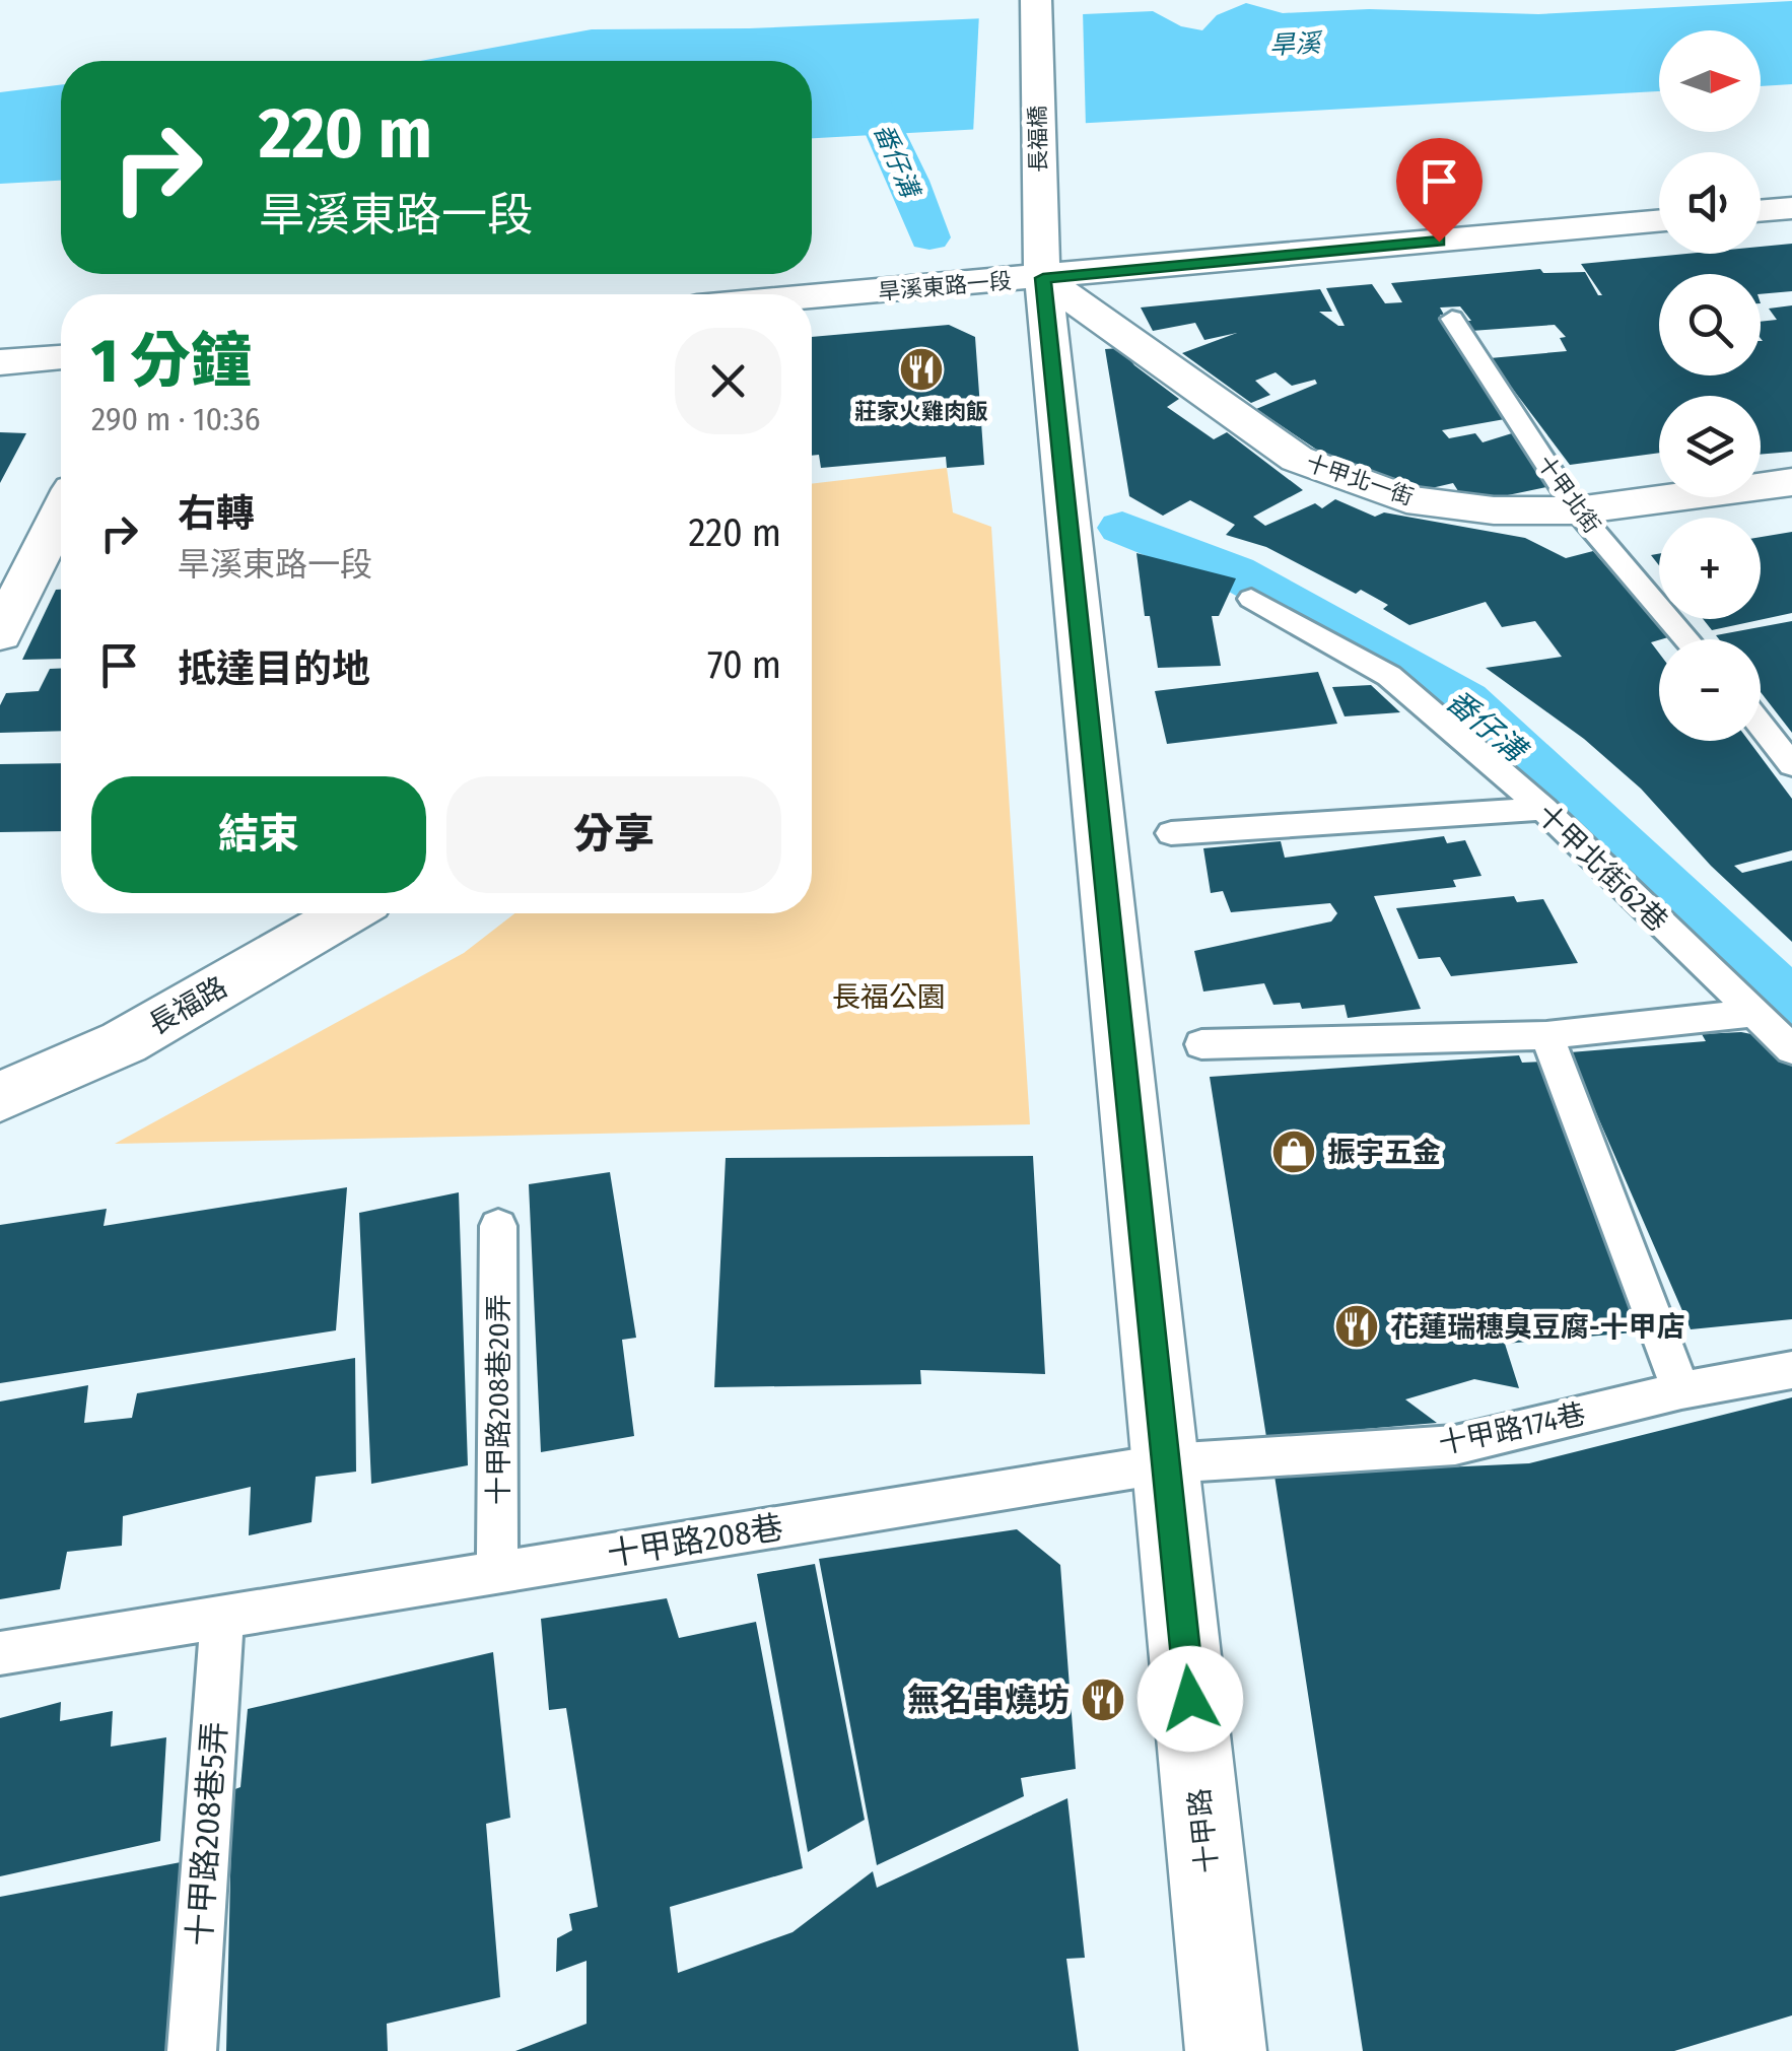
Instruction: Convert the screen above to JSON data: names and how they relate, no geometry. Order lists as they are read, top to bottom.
{
  "streets": {
    "street": [
      "長福橋",
      "旱溪東路一段",
      "十甲北一街",
      "長福路",
      "十甲路"
    ],
    "lane": [
      "十甲北街",
      "十甲北街62巷",
      "十甲路208巷20弄",
      "十甲路174巷",
      "十甲路208巷",
      "十甲路208巷5弄"
    ]
  },
  "crossings": [
    ["長福橋", "旱溪東路一段"],
    ["長福橋", "十甲北一街"],
    ["長福橋", "十甲路"],
    ["旱溪東路一段", "十甲北一街"],
    ["旱溪東路一段", "十甲路"],
    ["十甲北一街", "十甲北街"],
    ["十甲北一街", "十甲路"],
    ["十甲路208巷20弄", "十甲路208巷"],
    ["十甲路174巷", "十甲路208巷"],
    ["十甲路174巷", "十甲路"],
    ["十甲路208巷", "十甲路"],
    ["十甲路208巷", "十甲路208巷5弄"]
  ],
  "water": ["旱溪", "番仔溝"],
  "parks": ["長福公園"],
  "places": {
    "restaurant": ["莊家火雞肉飯", "花蓮瑞穗臭豆腐-十甲店", "無名串燒坊"],
    "shop": ["振宇五金"]
  },
  "north": "right",
  "page": {
    "map_buttons": ["+", "−"],
    "turn": ["220 m", "旱溪東路一段"],
    "heading": ["1 分鐘", "290 m · 10:36"],
    "list": [
      {
        "name": "右轉",
        "note": "旱溪東路一段",
        "value": "220 m"
      },
      {
        "name": "抵達目的地",
        "value": "70 m"
      }
    ],
    "buttons": ["結束", "分享"]
  }
}
